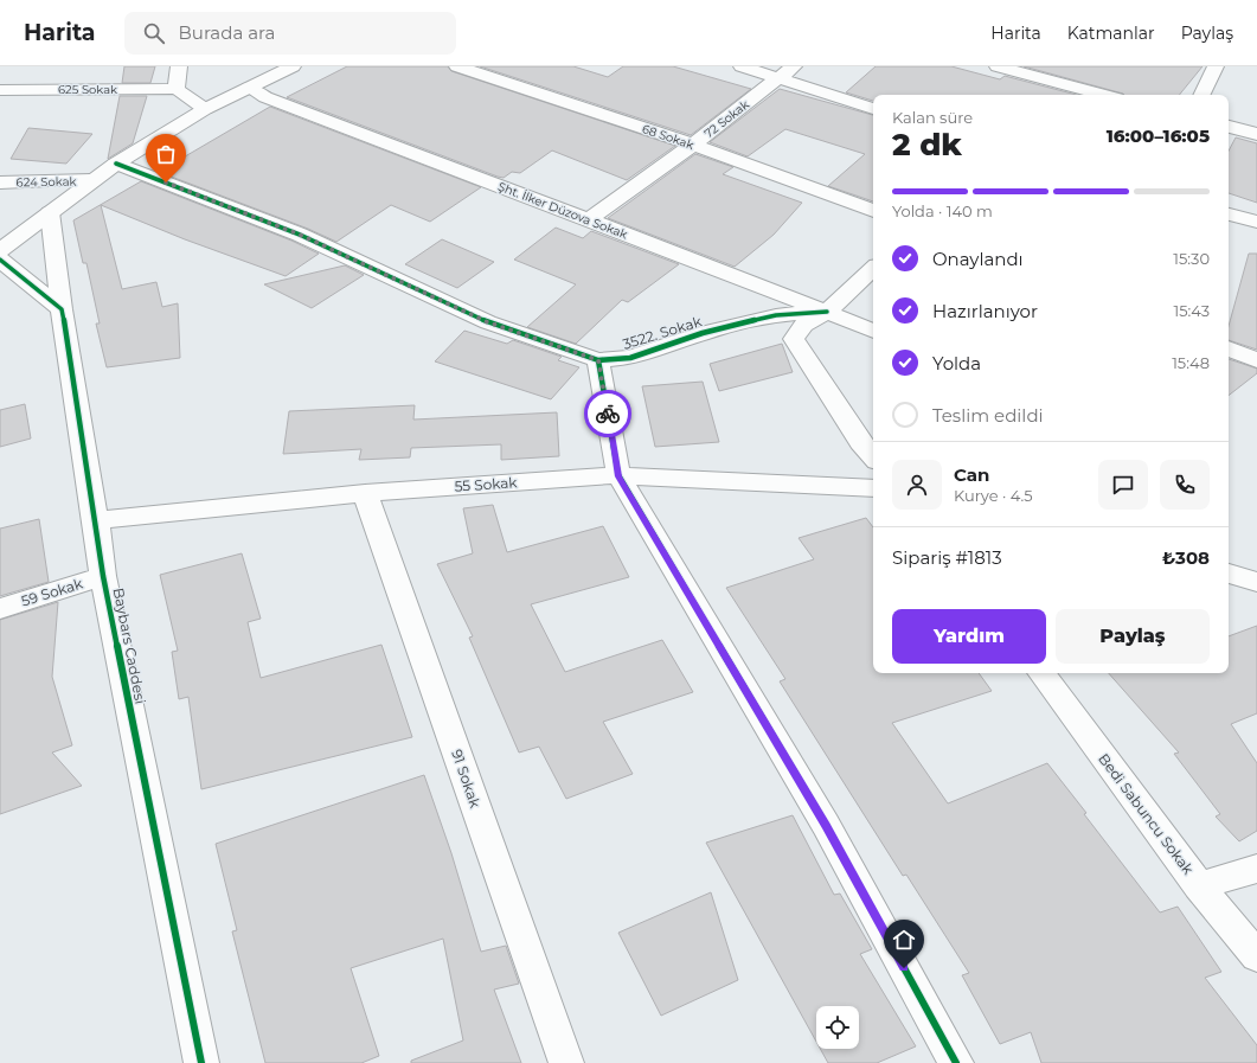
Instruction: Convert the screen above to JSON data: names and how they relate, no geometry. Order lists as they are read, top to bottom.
{
  "streets": {
    "street": [
      "625 Sokak",
      "72 Sokak",
      "68 Sokak",
      "624 Sokak",
      "Şht. İlker Düzova Sokak",
      "3522. Sokak",
      "55 Sokak",
      "59 Sokak",
      "Baybars Caddesi",
      "91 Sokak",
      "Bedi Sabuncu Sokak"
    ]
  },
  "crossings": [
    ["72 Sokak", "68 Sokak"],
    ["72 Sokak", "Şht. İlker Düzova Sokak"],
    ["Şht. İlker Düzova Sokak", "3522. Sokak"],
    ["55 Sokak", "Baybars Caddesi"],
    ["55 Sokak", "91 Sokak"],
    ["59 Sokak", "Baybars Caddesi"]
  ],
  "page": {
    "header": "Harita",
    "search": "Burada ara",
    "nav": ["Harita", "Katmanlar", "Paylaş"],
    "heading": ["2 dk", "Kalan süre", "16:00–16:05"],
    "panel": [
      "Can",
      "Kurye · 4.5",
      "Sipariş #1813",
      "₺308"
    ],
    "bar": "Yolda · 140 m",
    "list": [
      ["Onaylandı", "15:30"],
      ["Hazırlanıyor", "15:43"],
      ["Yolda", "15:48"],
      "Teslim edildi"
    ],
    "buttons": ["Yardım", "Paylaş"]
  }
}
